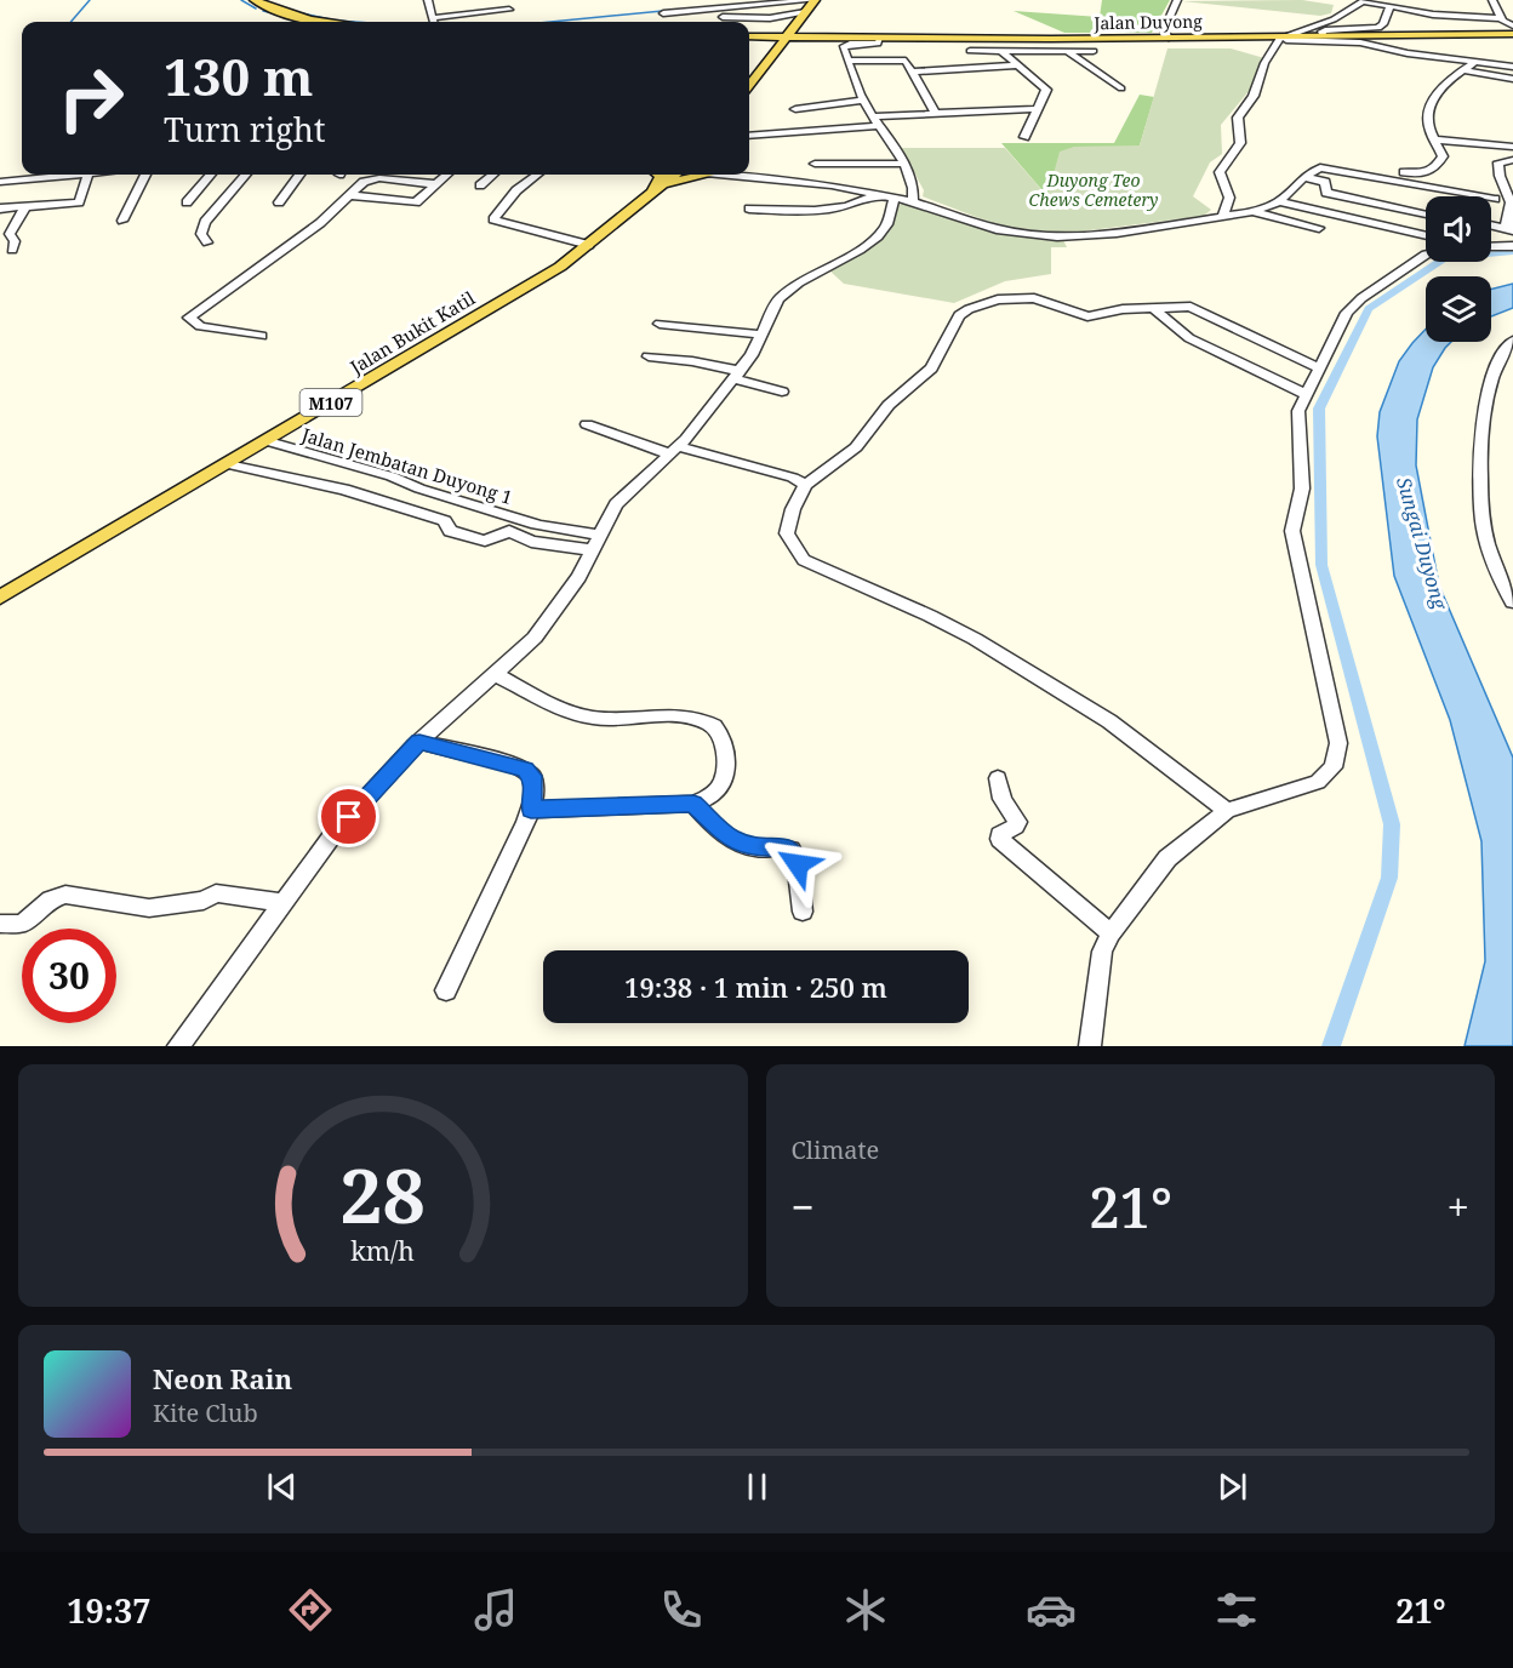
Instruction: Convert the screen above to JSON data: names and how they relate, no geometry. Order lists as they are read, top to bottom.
{
  "streets": {
    "main road": ["Jalan Duyong", "Jalan Bukit Katil", "M107"],
    "street": ["Jalan Jembatan Duyong 1"]
  },
  "crossings": [
    ["Jalan Bukit Katil", "Jalan Jembatan Duyong 1"]
  ],
  "water": ["Sungai Duyong"],
  "parks": ["Duyong Teo Chews Cemetery"],
  "page": {
    "turn": ["130 m", "Turn right"],
    "limit": "30",
    "trip": "19:38 · 1 min · 250 m",
    "tile": "Climate",
    "heat": ["−", "21°", "+"],
    "song": ["Neon Rain", "Kite Club"],
    "tabs": ["19:37", "21°"],
    "gauge": ["28", "km/h"]
  }
}
